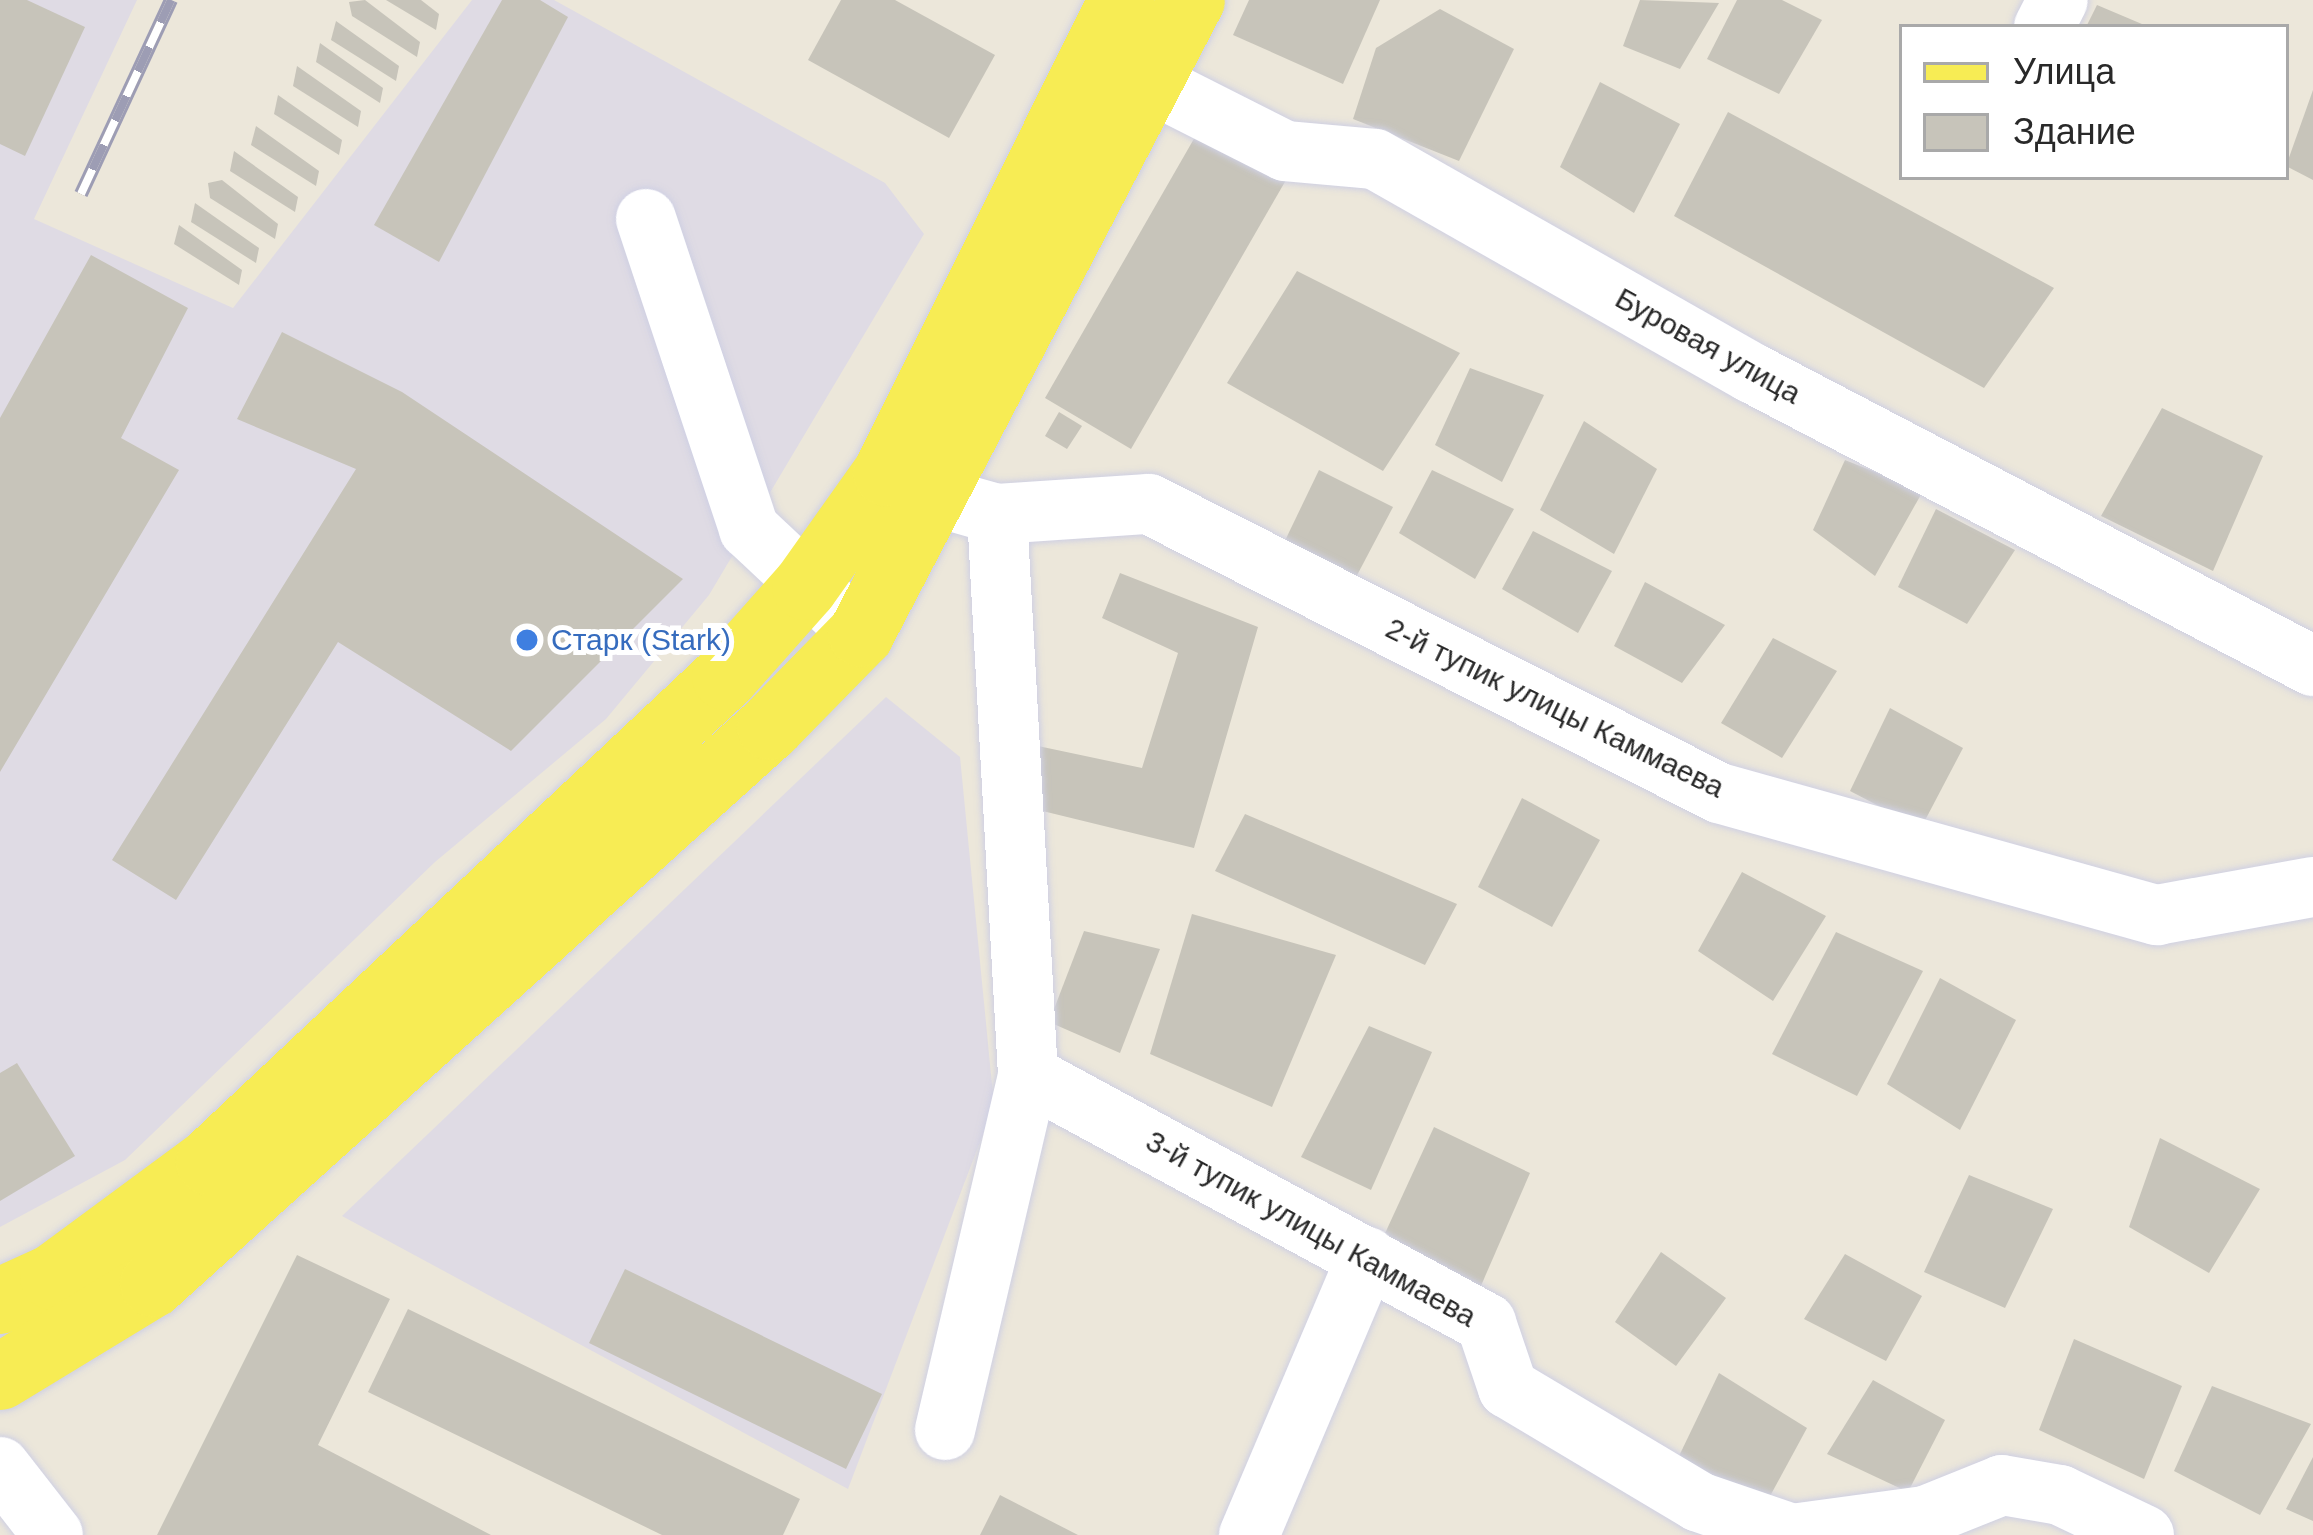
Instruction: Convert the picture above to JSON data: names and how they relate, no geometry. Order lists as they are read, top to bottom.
{
  "streets": {
    "street": ["Буровая улица", "2-й тупик улицы Каммаева", "3-й тупик улицы Каммаева"]
  },
  "places": ["Старк (Stark)"],
  "legend": ["Улица", "Здание"]
}
